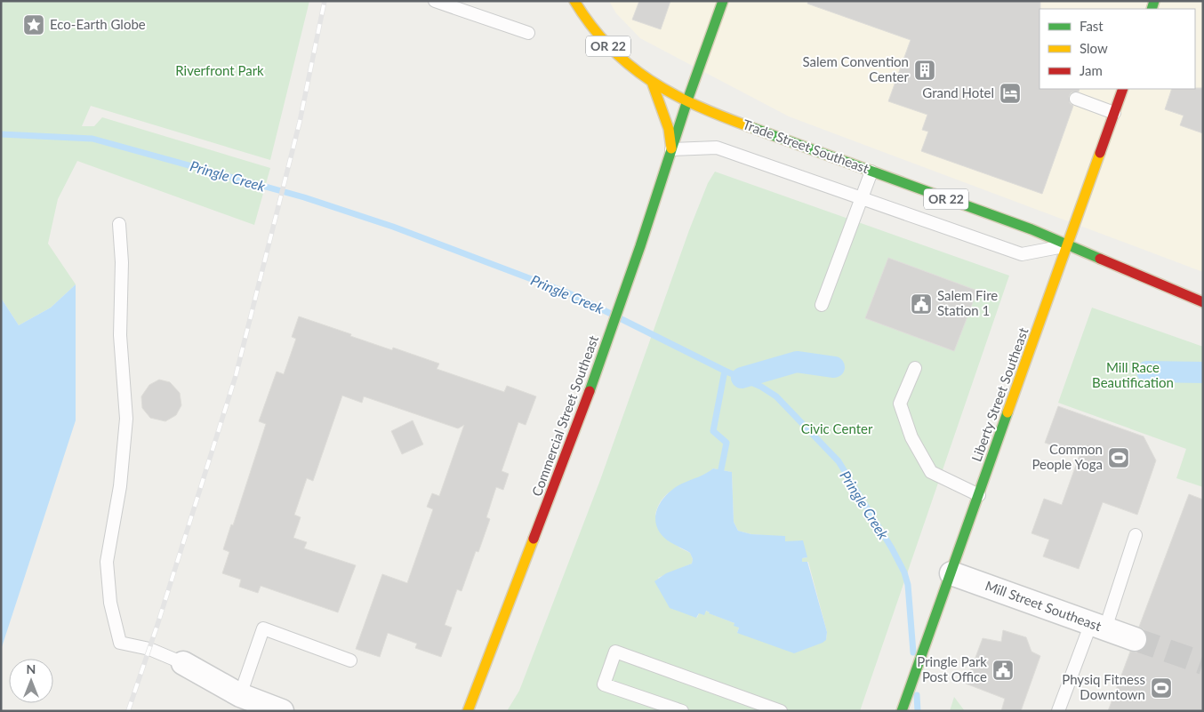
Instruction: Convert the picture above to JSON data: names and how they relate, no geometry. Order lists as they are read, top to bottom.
{
  "streets": {
    "main road": [
      "OR 22",
      "Trade Street Southeast",
      "Liberty Street Southeast",
      "Commercial Street Southeast"
    ],
    "street": ["Mill Street Southeast"]
  },
  "crossings": [
    ["Trade Street Southeast", "Liberty Street Southeast"],
    ["Trade Street Southeast", "Commercial Street Southeast"],
    ["Liberty Street Southeast", "Mill Street Southeast"]
  ],
  "water": ["Pringle Creek"],
  "parks": ["Riverfront Park", "Mill Race Beautification", "Civic Center"],
  "places": {
    "place": ["Eco-Earth Globe"],
    "building": ["Salem Convention Center"],
    "hotel": ["Grand Hotel"],
    "public building": ["Salem Fire Station 1", "Pringle Park Post Office"],
    "sports": ["Common People Yoga", "Physiq Fitness Downtown"]
  },
  "legend": ["Fast", "Slow", "Jam"],
  "north": "top"
}
